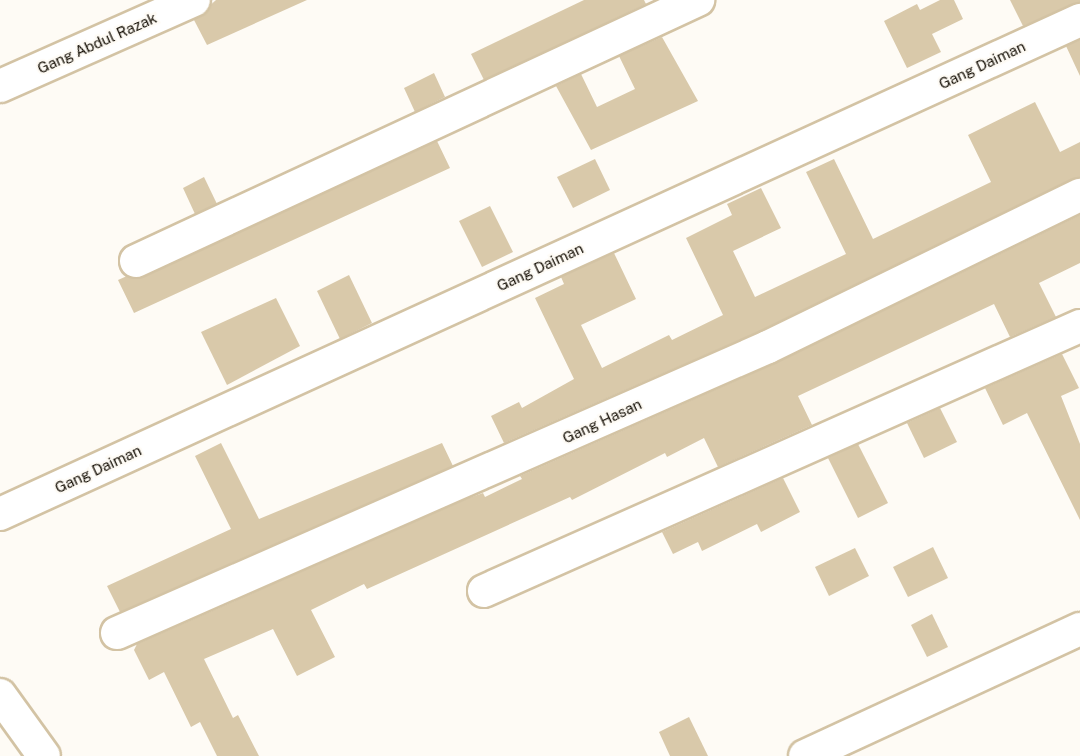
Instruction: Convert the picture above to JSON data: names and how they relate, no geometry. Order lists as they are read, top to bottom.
{
  "streets": {
    "street": ["Gang Abdul Razak", "Gang Daiman", "Gang Hasan"]
  }
}
